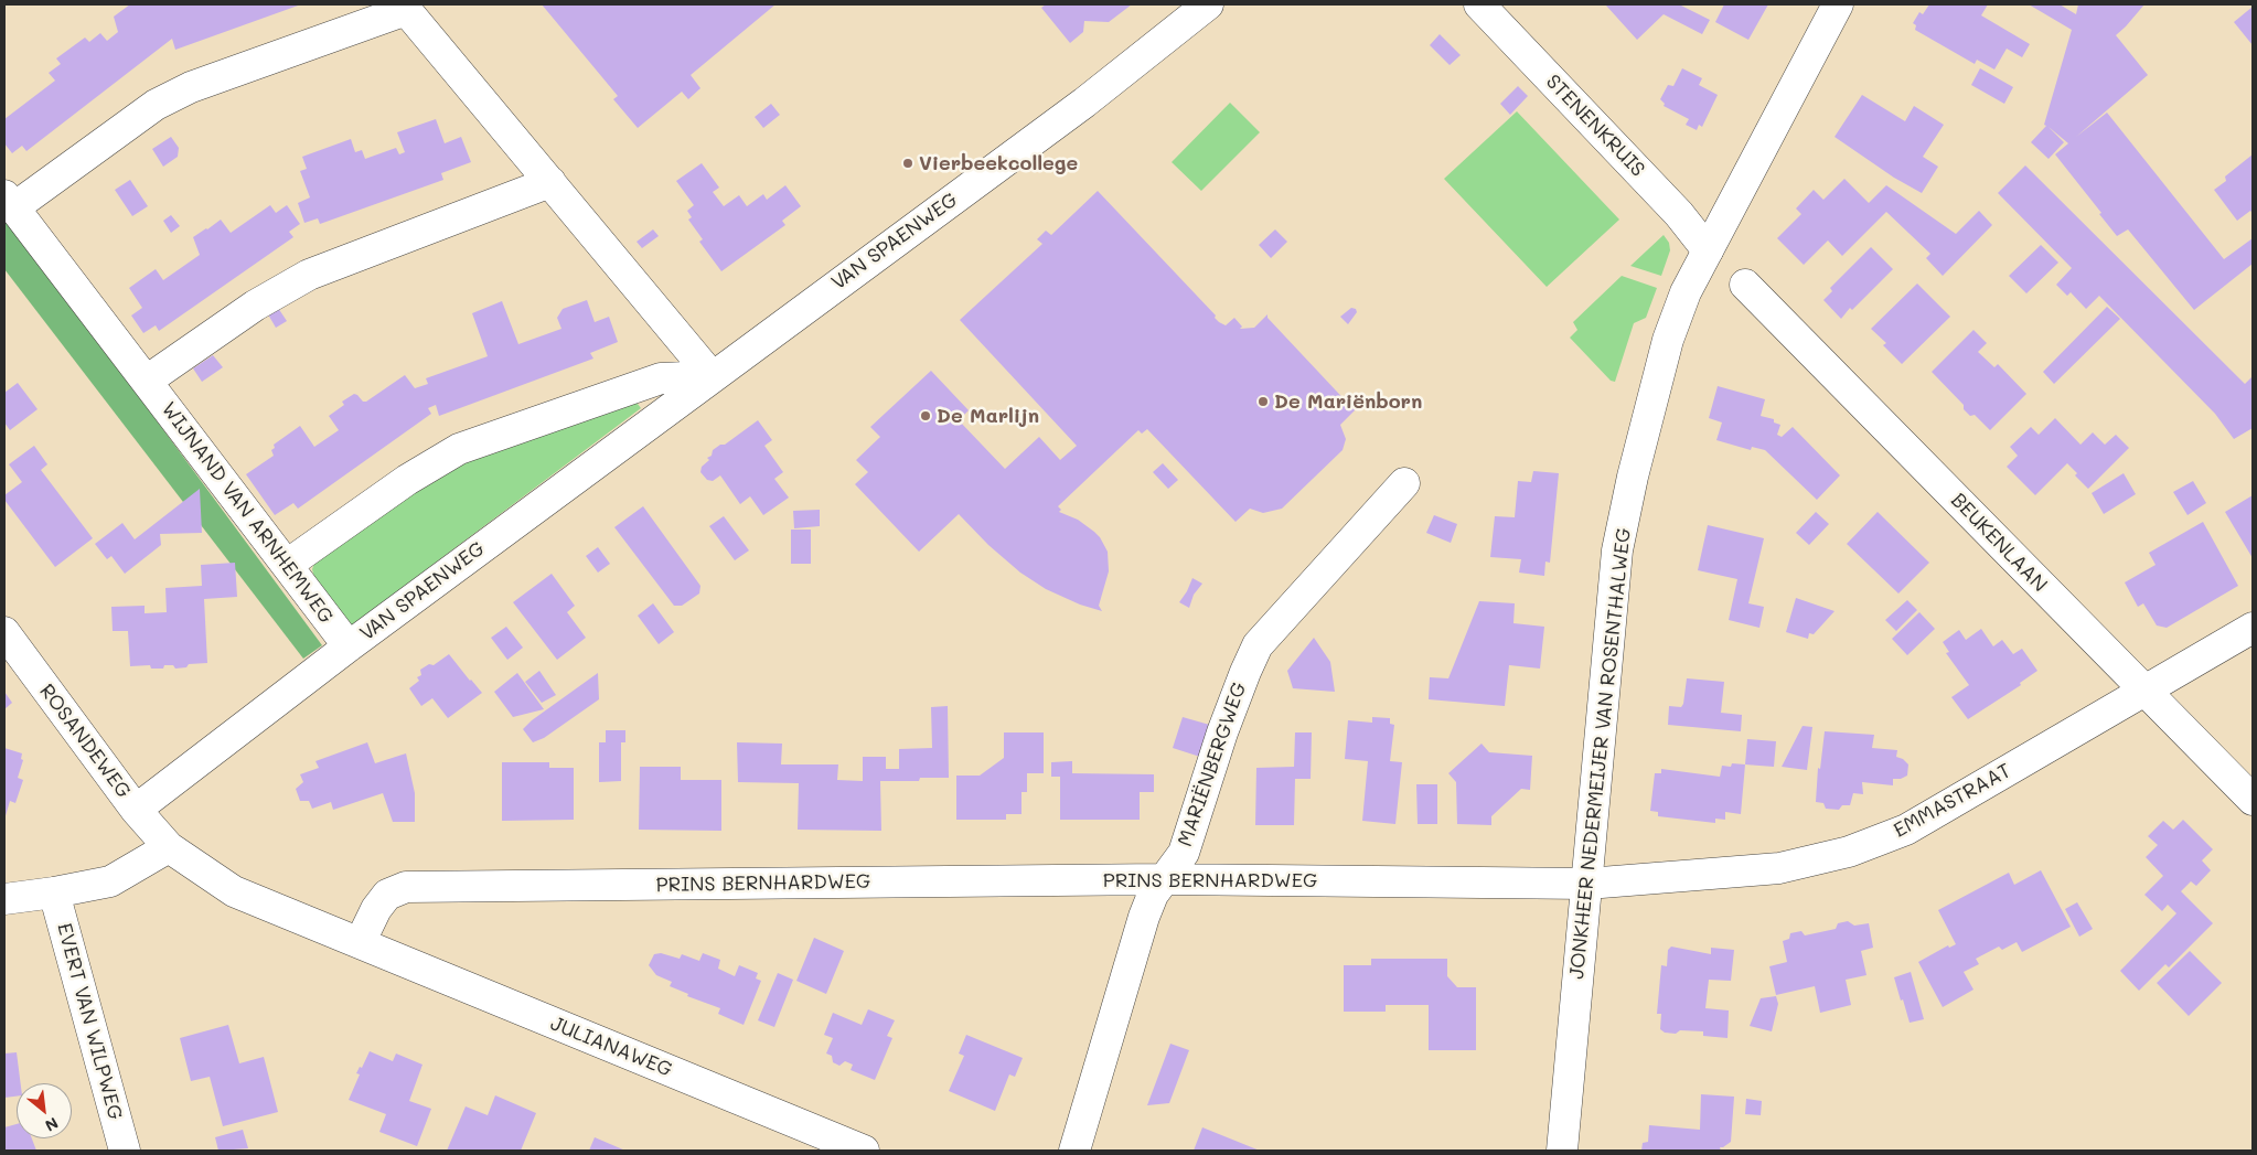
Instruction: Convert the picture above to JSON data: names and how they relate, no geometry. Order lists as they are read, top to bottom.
{
  "streets": {
    "street": [
      "STENENKRUIS",
      "VAN SPAENWEG",
      "WIJNAND VAN ARNHEMWEG",
      "BEUKENLAAN",
      "ROSANDEWEG",
      "JONKHEER NEDERMEIJER VAN ROSENTHALWEG",
      "MARIËNBERGWEG",
      "EMMASTRAAT",
      "PRINS BERNHARDWEG",
      "EVERT VAN WILPWEG",
      "JULIANAWEG"
    ]
  },
  "crossings": [
    ["STENENKRUIS", "JONKHEER NEDERMEIJER VAN ROSENTHALWEG"],
    ["VAN SPAENWEG", "WIJNAND VAN ARNHEMWEG"],
    ["VAN SPAENWEG", "ROSANDEWEG"],
    ["BEUKENLAAN", "EMMASTRAAT"],
    ["JONKHEER NEDERMEIJER VAN ROSENTHALWEG", "EMMASTRAAT"],
    ["JONKHEER NEDERMEIJER VAN ROSENTHALWEG", "PRINS BERNHARDWEG"],
    ["MARIËNBERGWEG", "PRINS BERNHARDWEG"],
    ["EMMASTRAAT", "PRINS BERNHARDWEG"],
    ["PRINS BERNHARDWEG", "JULIANAWEG"]
  ],
  "places": ["Vierbeekcollege", "De Mariënborn", "De Marlijn"],
  "north": "bottom right"
}
